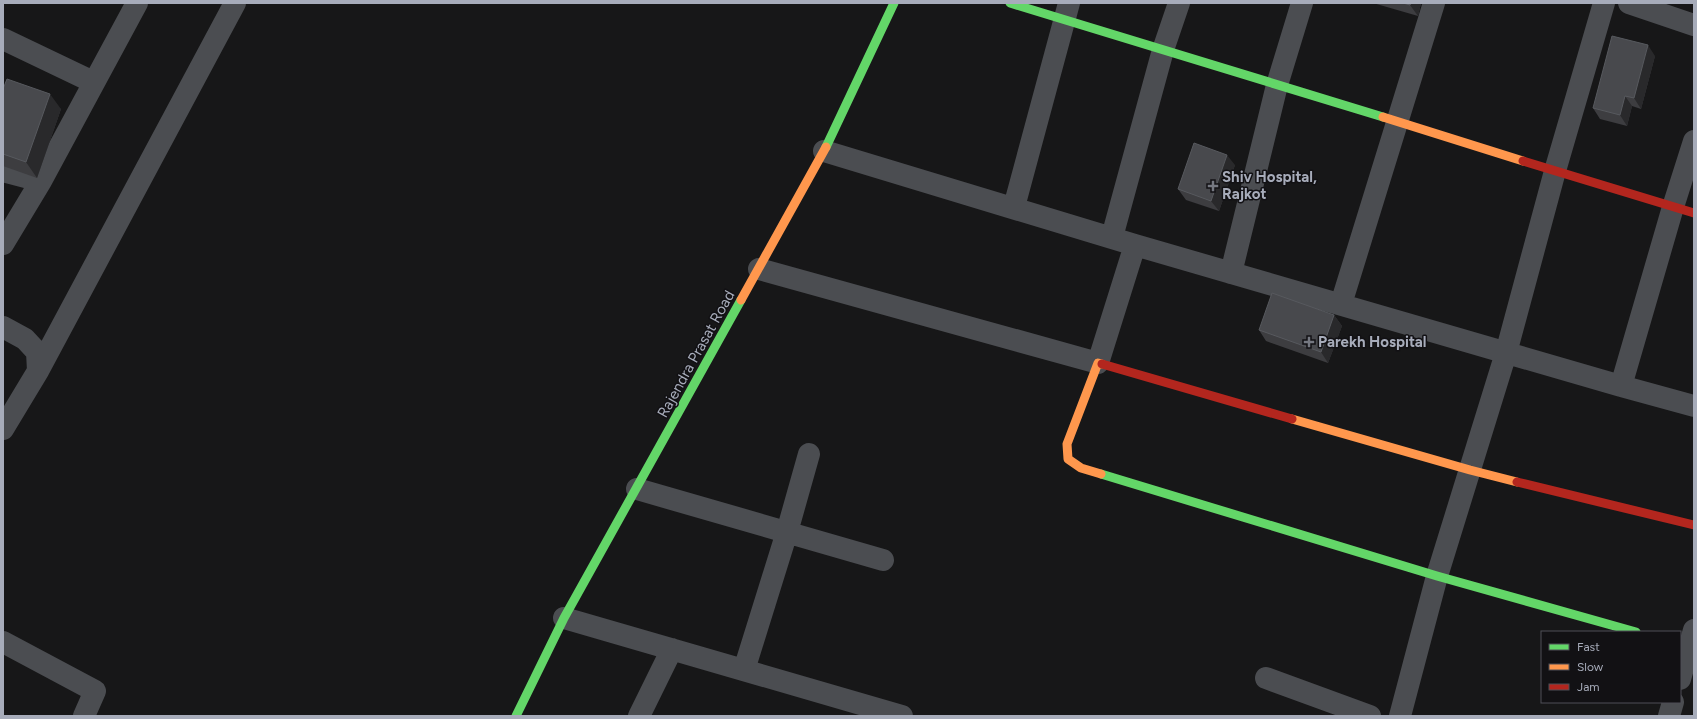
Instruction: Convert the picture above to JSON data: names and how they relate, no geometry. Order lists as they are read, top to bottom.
{
  "streets": {
    "street": ["Rajendra Prasat Road"]
  },
  "places": {
    "health": ["Shiv Hospital, Rajkot", "Parekh Hospital"]
  },
  "legend": ["Fast", "Slow", "Jam"]
}
